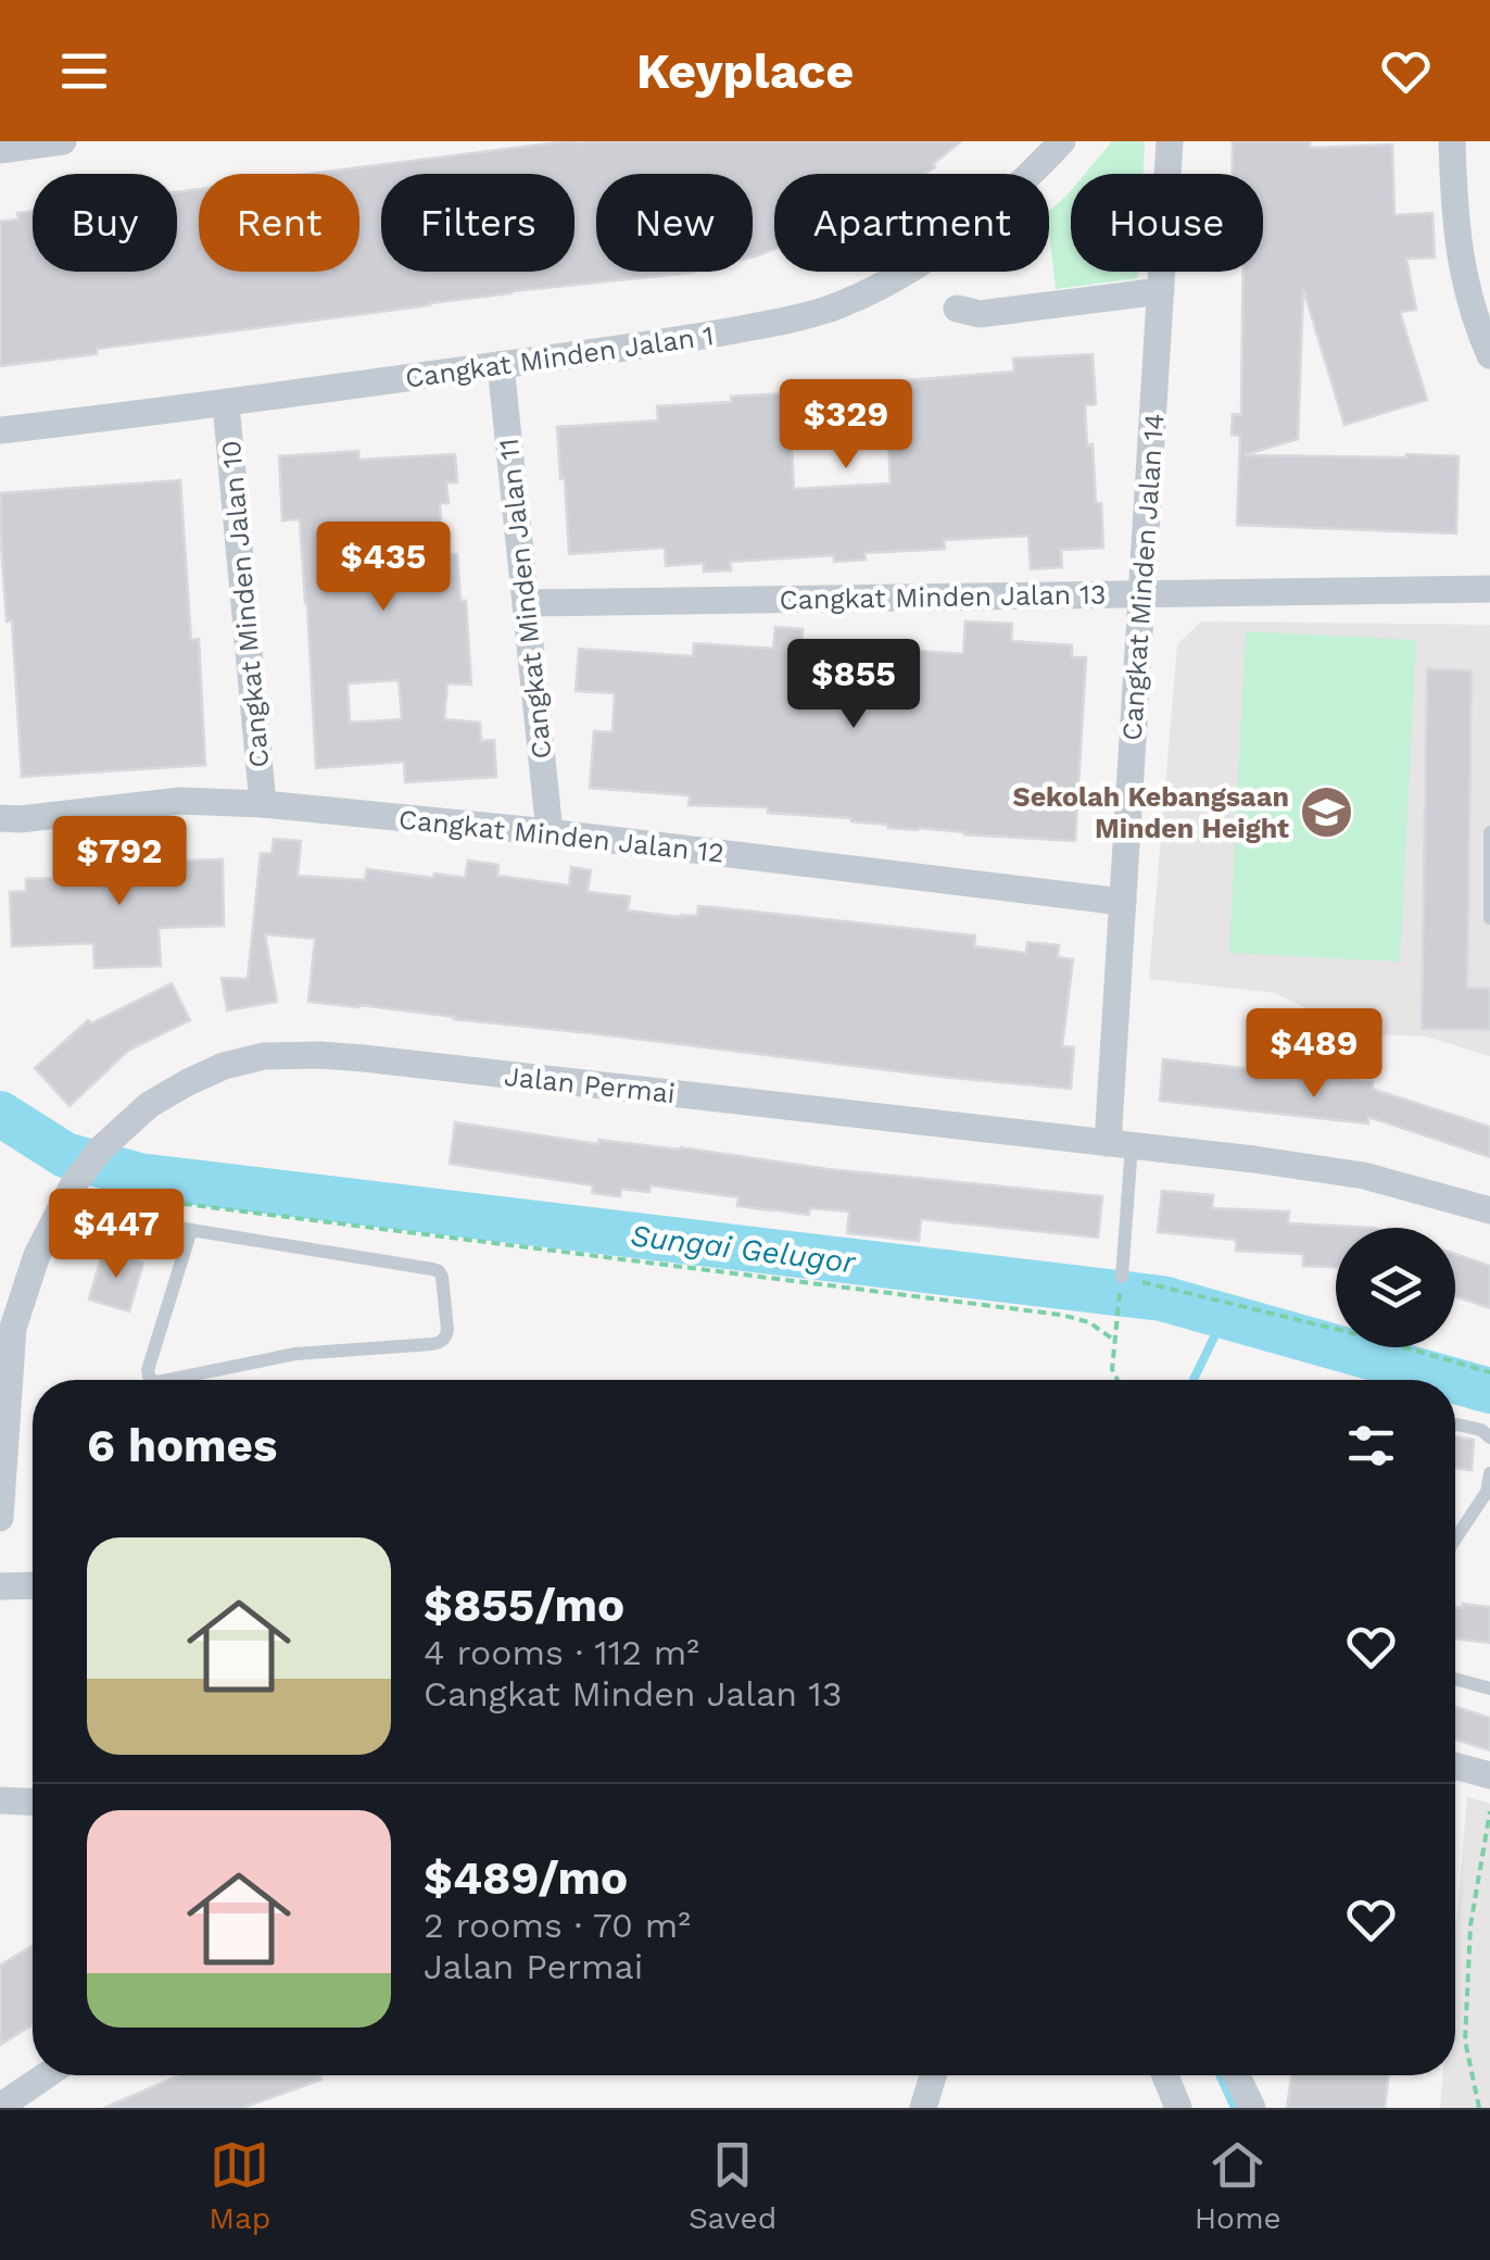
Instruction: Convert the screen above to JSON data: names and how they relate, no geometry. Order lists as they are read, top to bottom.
{
  "streets": {
    "street": [
      "Cangkat Minden Jalan 1",
      "Cangkat Minden Jalan 14",
      "Cangkat Minden Jalan 13",
      "Cangkat Minden Jalan 11",
      "Cangkat Minden Jalan 10",
      "Cangkat Minden Jalan 12",
      "Jalan Permai"
    ]
  },
  "crossings": [
    ["Cangkat Minden Jalan 1", "Cangkat Minden Jalan 11"],
    ["Cangkat Minden Jalan 1", "Cangkat Minden Jalan 10"],
    ["Cangkat Minden Jalan 14", "Cangkat Minden Jalan 13"],
    ["Cangkat Minden Jalan 14", "Cangkat Minden Jalan 12"],
    ["Cangkat Minden Jalan 14", "Jalan Permai"],
    ["Cangkat Minden Jalan 13", "Cangkat Minden Jalan 11"],
    ["Cangkat Minden Jalan 11", "Cangkat Minden Jalan 12"],
    ["Cangkat Minden Jalan 10", "Cangkat Minden Jalan 12"]
  ],
  "water": ["Sungai Gelugor"],
  "places": {
    "school or university": ["Sekolah Kebangsaan Minden Height"]
  },
  "page": {
    "header": "Keyplace",
    "chip": [
      "Buy",
      "Rent",
      "Filters",
      "New",
      "Apartment",
      "House"
    ],
    "price": [
      "$329",
      "$435",
      "$855",
      "$792",
      "$489",
      "$447"
    ],
    "heading": "6 homes",
    "list": [
      {
        "name": "$855/mo",
        "note": "4 rooms · 112 m² · Cangkat Minden Jalan 13"
      },
      {
        "name": "$489/mo",
        "note": "2 rooms · 70 m² · Jalan Permai"
      }
    ],
    "tabs": ["Map", "Saved", "Home"]
  }
}
